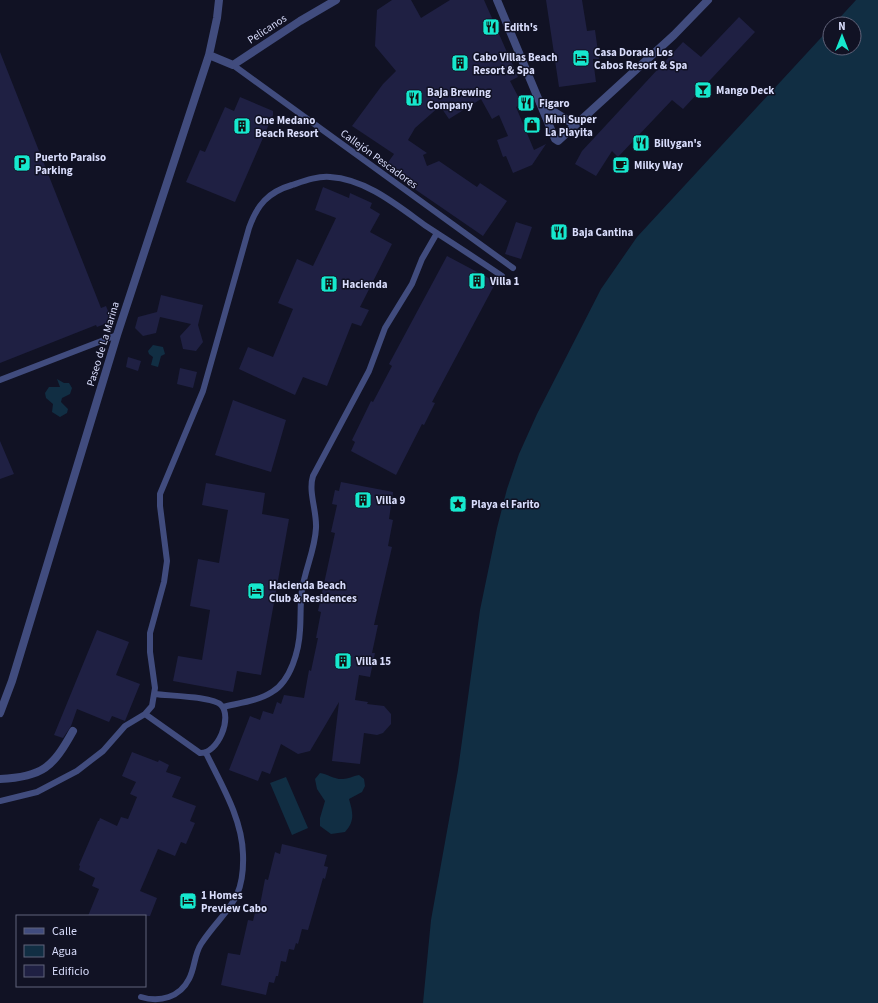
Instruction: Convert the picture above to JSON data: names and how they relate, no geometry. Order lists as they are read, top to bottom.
{
  "streets": {
    "street": ["Pelicanos", "Paseo de La Marina"],
    "lane": ["Callejón Pescadores"]
  },
  "crossings": [
    ["Pelicanos", "Callejón Pescadores"]
  ],
  "places": {
    "restaurant": [
      "Edith's",
      "Baja Brewing Company",
      "Figaro",
      "Billygan's",
      "Baja Cantina"
    ],
    "hotel": ["Casa Dorada Los Cabos Resort & Spa", "Hacienda Beach Club & Residences", "1 Homes Preview Cabo"],
    "building": [
      "Cabo Villas Beach Resort & Spa",
      "One Medano Beach Resort",
      "Villa 1",
      "Hacienda",
      "Villa 9",
      "Villa 15"
    ],
    "bar": ["Mango Deck"],
    "shop": ["Mini Super La Playita"],
    "parking": ["Puerto Paraiso Parking"],
    "cafe": ["Milky Way"],
    "place": ["Playa el Farito"]
  },
  "legend": ["Calle", "Agua", "Edificio"],
  "north": "top"
}
